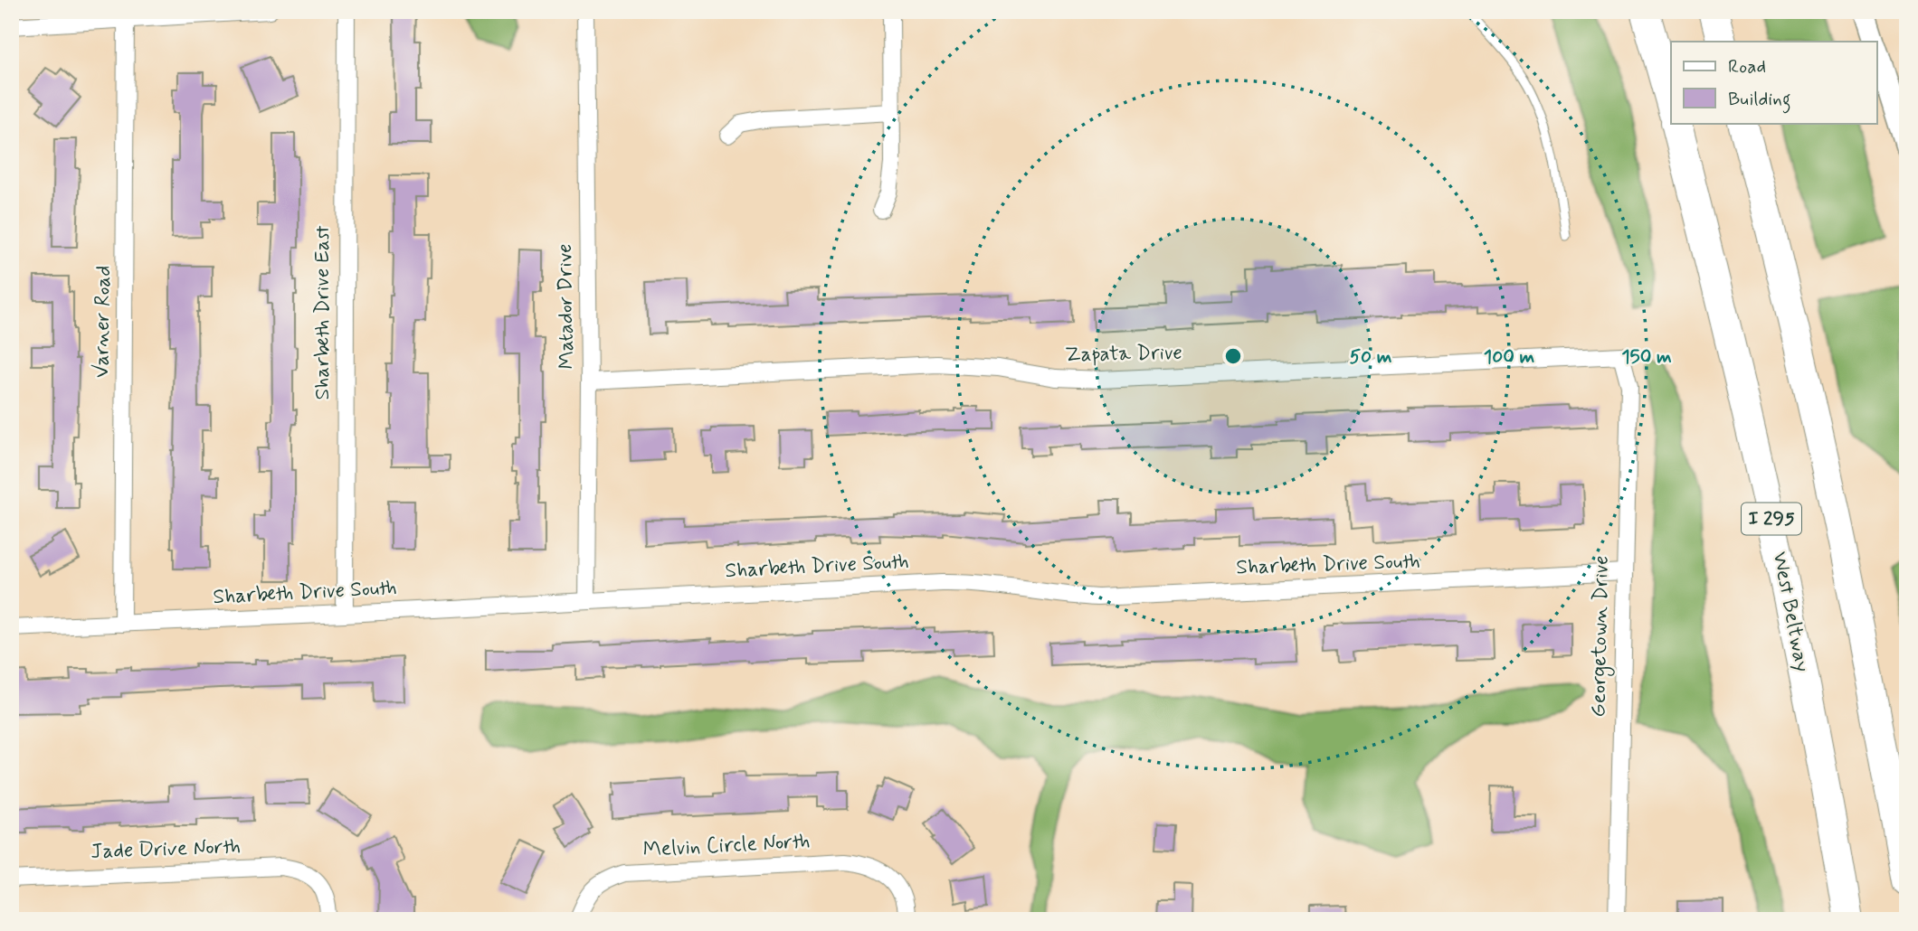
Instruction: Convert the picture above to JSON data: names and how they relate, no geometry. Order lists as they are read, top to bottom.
{
  "streets": {
    "highway": ["I 295", "West Beltway"],
    "street": [
      "Matador Drive",
      "Sharbeth Drive East",
      "Varner Road",
      "Zapata Drive",
      "Sharbeth Drive South",
      "Georgetown Drive",
      "Melvin Circle North",
      "Jade Drive North"
    ]
  },
  "crossings": [
    ["Matador Drive", "Zapata Drive"],
    ["Matador Drive", "Sharbeth Drive South"],
    ["Sharbeth Drive East", "Sharbeth Drive South"],
    ["Varner Road", "Sharbeth Drive South"],
    ["Zapata Drive", "Georgetown Drive"],
    ["Sharbeth Drive South", "Georgetown Drive"]
  ],
  "legend": ["Road", "Building"],
  "rings": ["50 m", "100 m", "150 m"]
}
